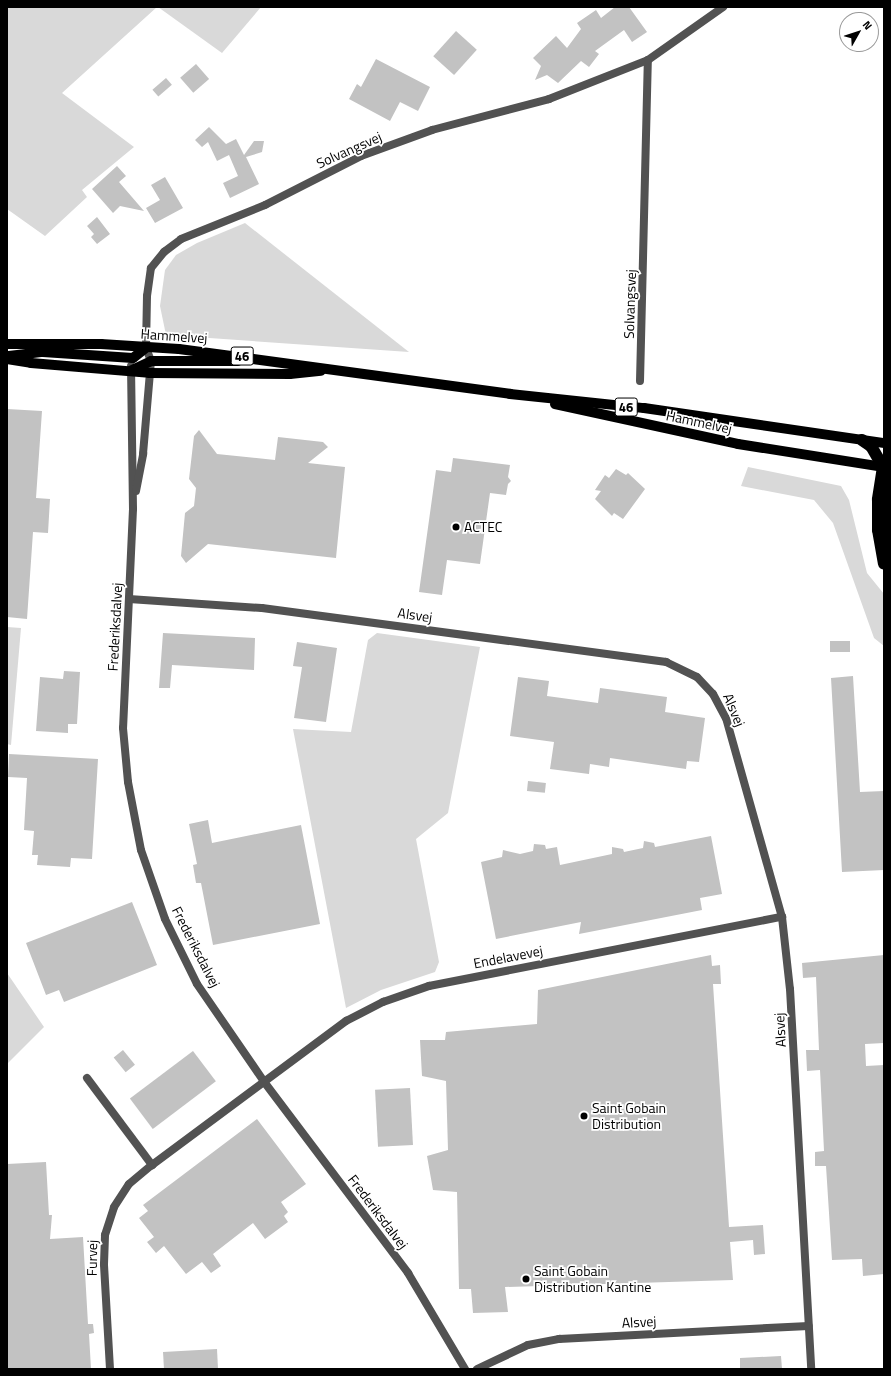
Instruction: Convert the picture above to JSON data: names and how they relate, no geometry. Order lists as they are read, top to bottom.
{
  "streets": {
    "main road": ["Hammelvej", "46"],
    "street": [
      "Solvangsvej",
      "Alsvej",
      "Frederiksdalvej",
      "Endelavevej",
      "Furvej"
    ]
  },
  "crossings": [
    ["Solvangsvej", "Hammelvej"],
    ["Hammelvej", "Frederiksdalvej"],
    ["Alsvej", "Frederiksdalvej"],
    ["Alsvej", "Endelavevej"],
    ["Frederiksdalvej", "Endelavevej"],
    ["Frederiksdalvej", "Furvej"],
    ["Endelavevej", "Furvej"]
  ],
  "places": ["ACTEC", "Saint Gobain Distribution", "Saint Gobain Distribution Kantine"],
  "north": "top right"
}
